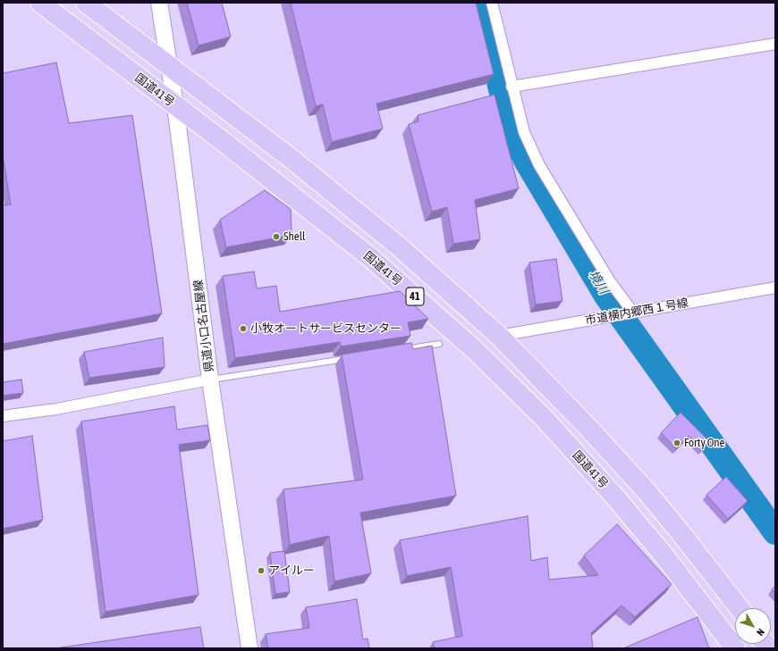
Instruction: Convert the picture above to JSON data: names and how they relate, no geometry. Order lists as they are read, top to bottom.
{
  "streets": {
    "highway": ["国道41号", "41"],
    "main road": ["県道小口名古屋線"],
    "street": ["市道横内郷西１号線"]
  },
  "crossings": [
    ["国道41号", "県道小口名古屋線"],
    ["41", "市道横内郷西１号線"],
    ["41", "県道小口名古屋線"]
  ],
  "water": ["境川"],
  "places": [
    "Shell",
    "小牧オートサービスセンター",
    "Forty One",
    "アイルー"
  ],
  "north": "bottom right"
}
